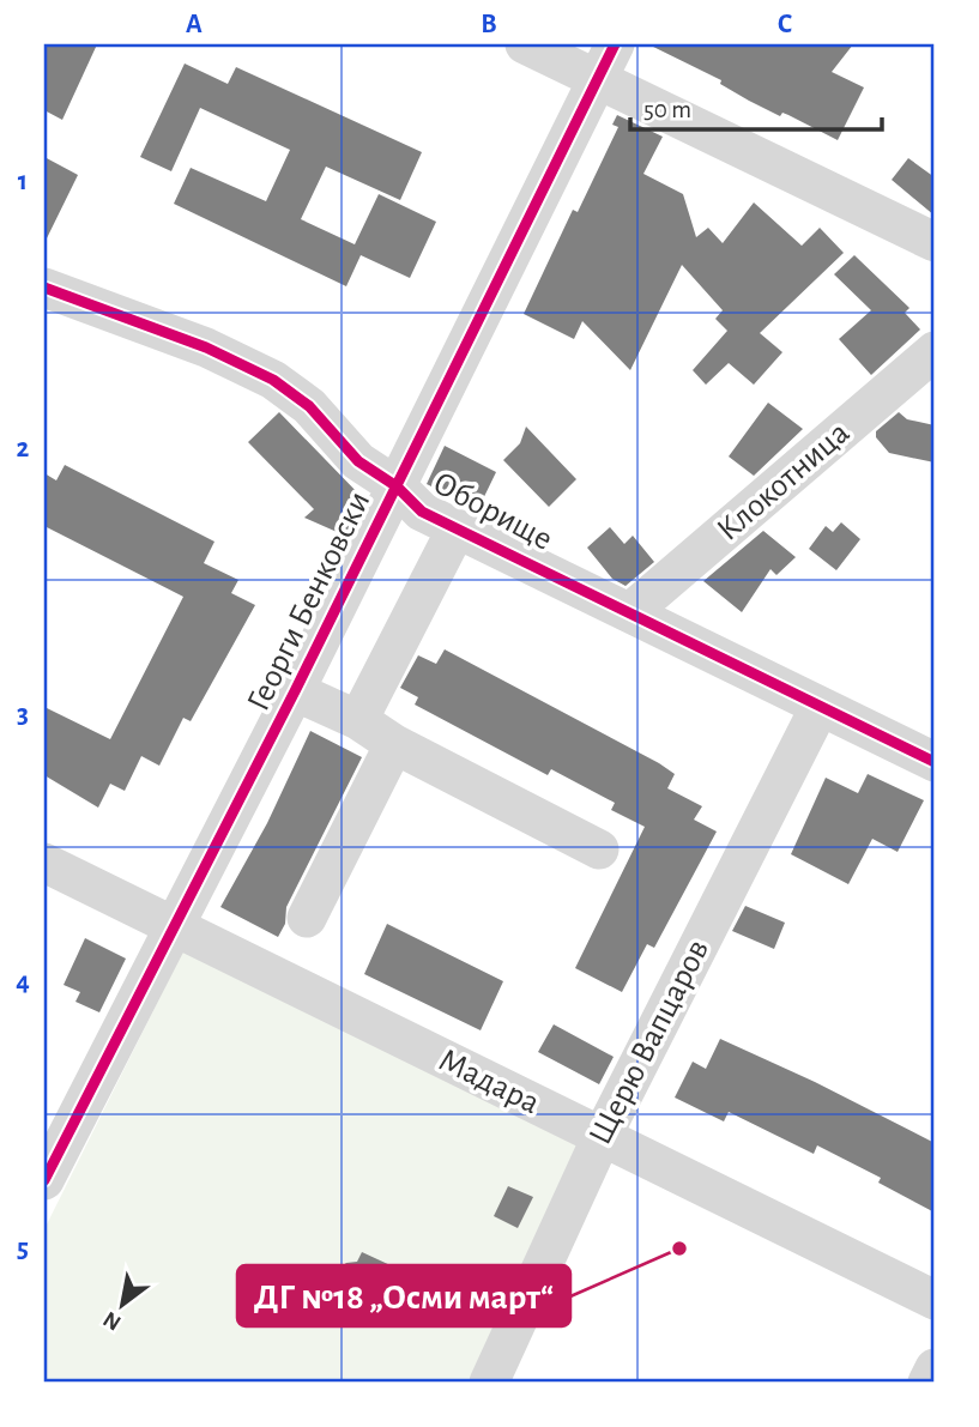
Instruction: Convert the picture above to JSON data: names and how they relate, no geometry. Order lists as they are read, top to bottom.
{
  "streets": {
    "street": [
      "Клокотница",
      "Оборище",
      "Георги Бенковски",
      "Щерю Вапцаров",
      "Мадара"
    ]
  },
  "crossings": [
    ["Клокотница", "Оборище"],
    ["Оборище", "Георги Бенковски"],
    ["Оборище", "Щерю Вапцаров"],
    ["Георги Бенковски", "Мадара"],
    ["Щерю Вапцаров", "Мадара"]
  ],
  "places": ["ДГ №18 „Осми март“"],
  "scale_bar": "50 m",
  "north": "bottom left",
  "grid": {
    "columns": ["A", "B", "C"],
    "rows": [
      "1",
      "2",
      "3",
      "4",
      "5"
    ]
  }
}
